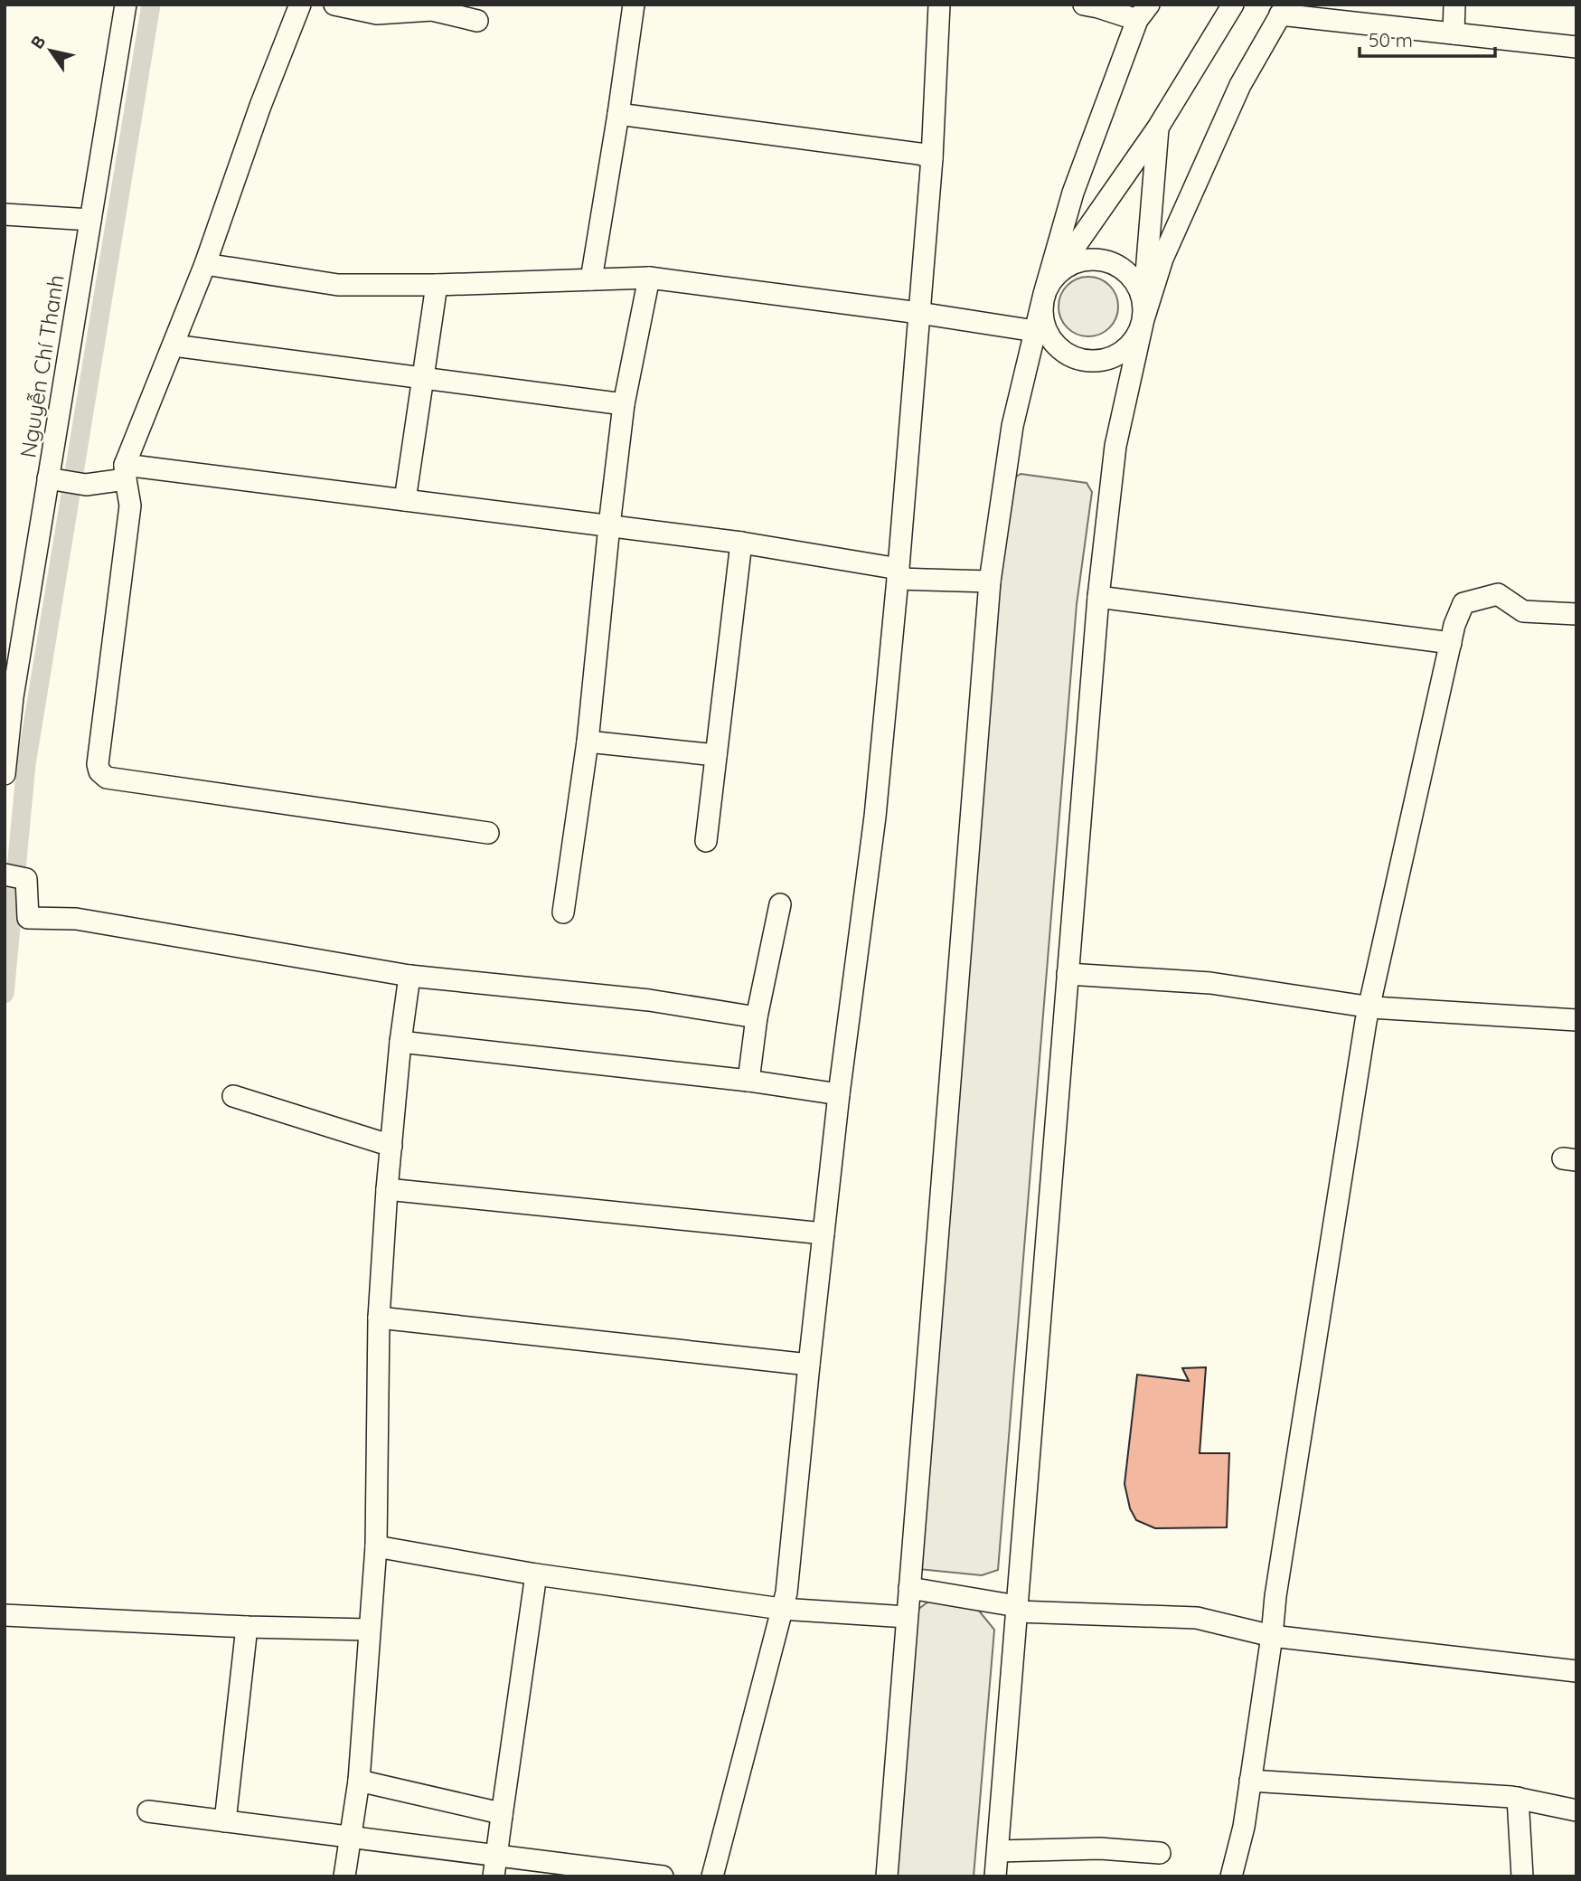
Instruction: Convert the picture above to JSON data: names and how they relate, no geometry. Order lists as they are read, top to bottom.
{
  "streets": {
    "street": ["Nguyễn Chí Thanh"]
  },
  "scale_bar": "50 m",
  "north": "top left"
}
